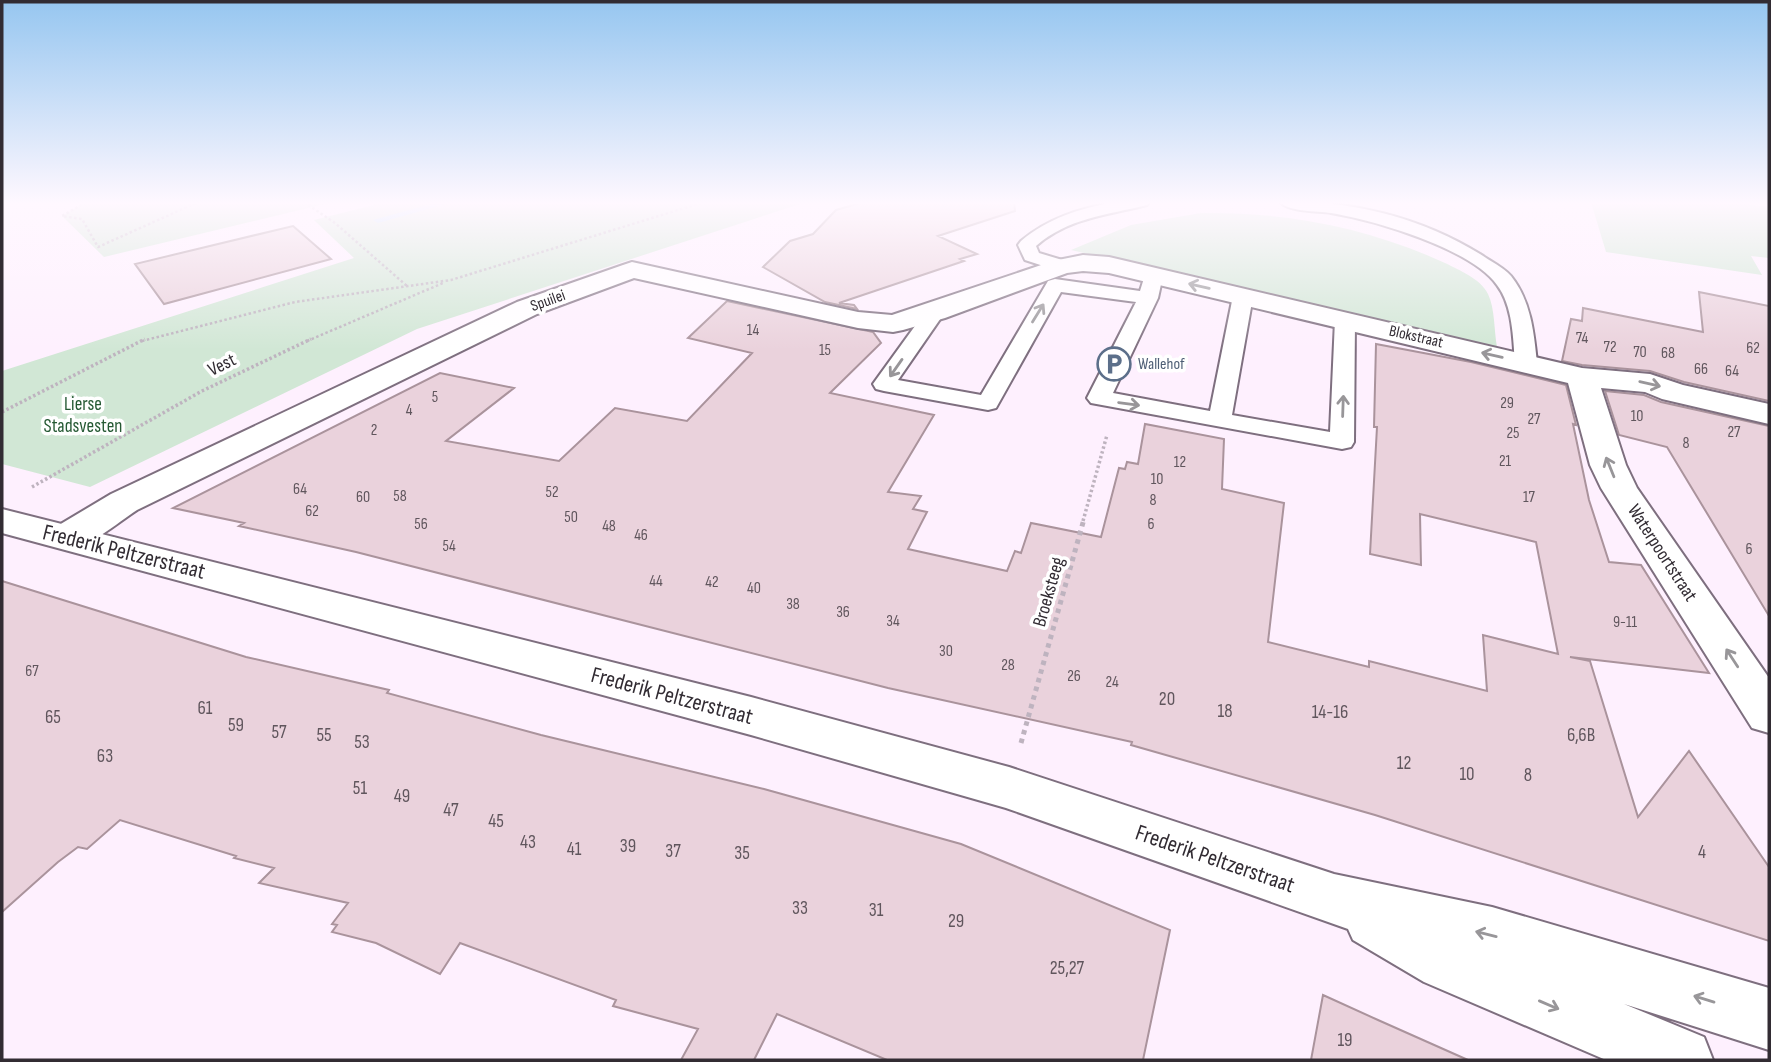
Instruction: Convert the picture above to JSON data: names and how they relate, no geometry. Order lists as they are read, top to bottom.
{
  "streets": {
    "street": [
      "Spuilei",
      "Blokstraat",
      "Frederik Peltzerstraat",
      "Waterpoortstraat"
    ],
    "path": ["Vest", "Broeksteeg"]
  },
  "crossings": [
    ["Spuilei", "Blokstraat"],
    ["Spuilei", "Frederik Peltzerstraat"],
    ["Blokstraat", "Waterpoortstraat"],
    ["Frederik Peltzerstraat", "Broeksteeg"]
  ],
  "one_way": ["Waterpoortstraat"],
  "parks": ["Lierse Stadsvesten"],
  "places": {
    "parking": ["Wallehof"]
  },
  "house_numbers": [
    "14",
    "74",
    "72",
    "62",
    "15",
    "70",
    "68",
    "66",
    "64",
    "5",
    "29",
    "4",
    "10",
    "27",
    "2",
    "27",
    "25",
    "8",
    "21",
    "12",
    "10",
    "64",
    "52",
    "58",
    "60",
    "17",
    "8",
    "62",
    "50",
    "56",
    "6",
    "48",
    "46",
    "54",
    "6",
    "44",
    "42",
    "40",
    "38",
    "36",
    "34",
    "9-11",
    "30",
    "28",
    "67",
    "26",
    "24",
    "20",
    "61",
    "18",
    "14-16",
    "65",
    "59",
    "57",
    "55",
    "6,6B",
    "53",
    "63",
    "12",
    "10",
    "8",
    "51",
    "49",
    "47",
    "45",
    "43",
    "39",
    "41",
    "37",
    "4",
    "35",
    "33",
    "31",
    "29",
    "25,27",
    "19"
  ]
}
